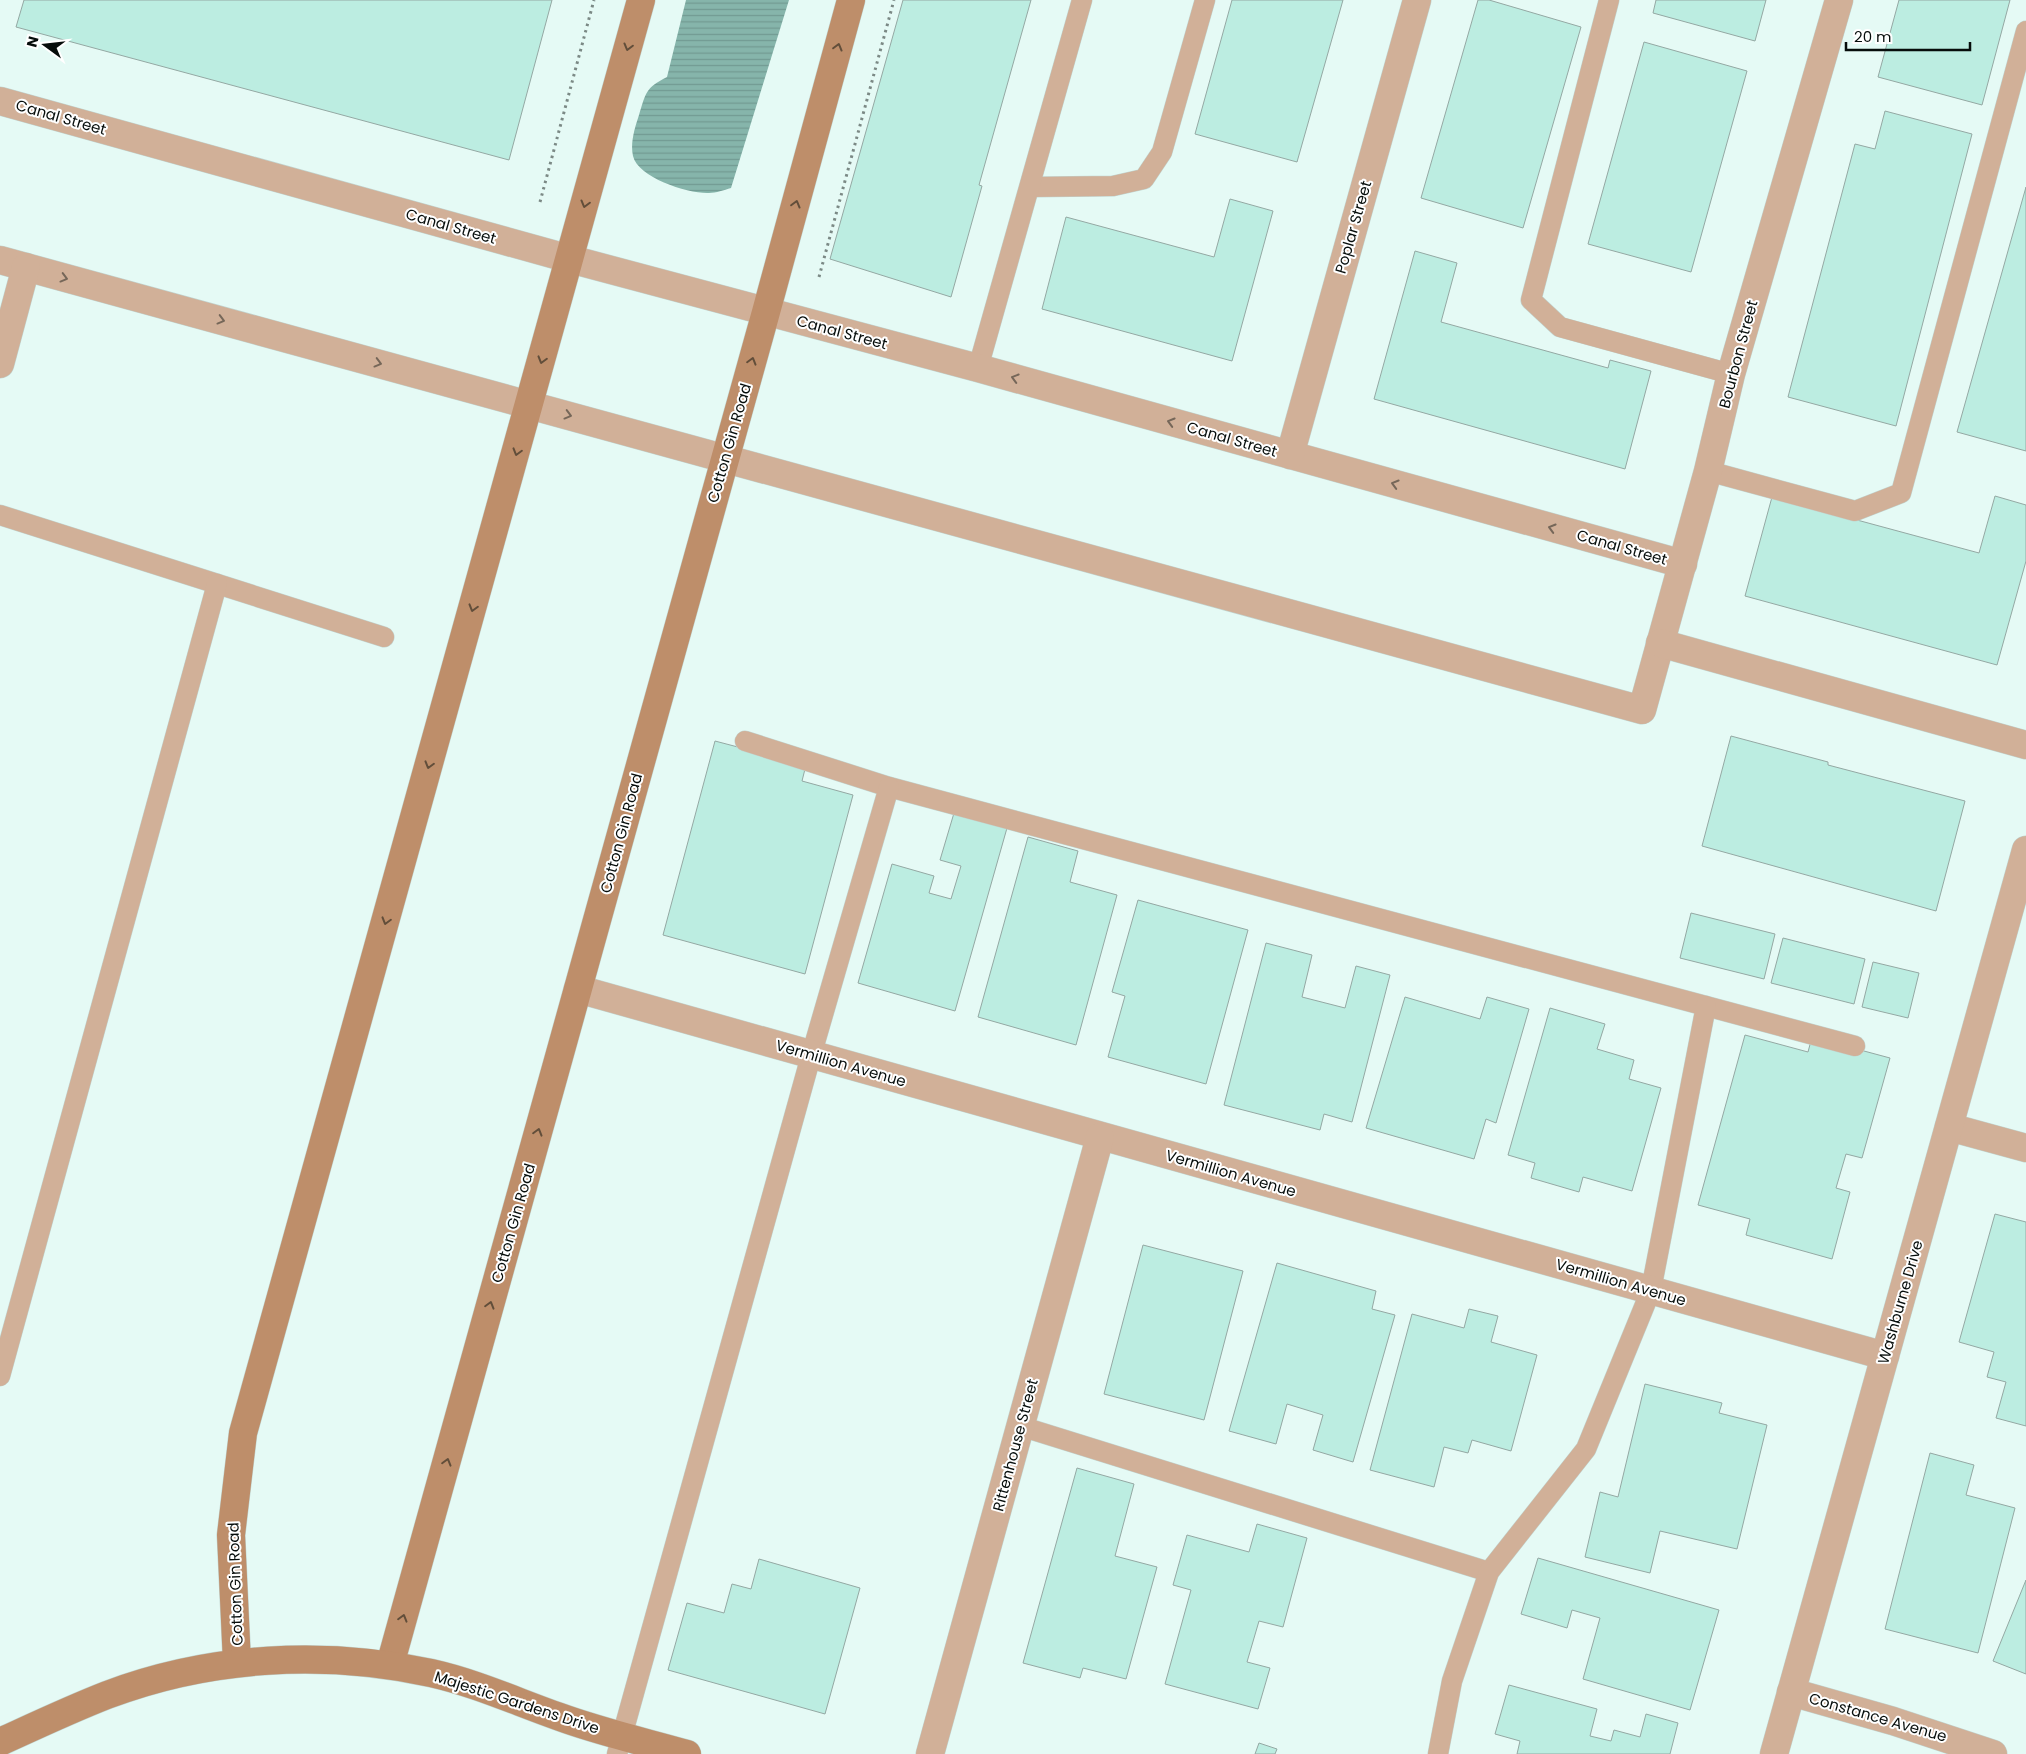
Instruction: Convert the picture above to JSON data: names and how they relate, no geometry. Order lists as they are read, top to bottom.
{
  "streets": {
    "street": [
      "Canal Street",
      "Poplar Street",
      "Bourbon Street",
      "Cotton Gin Road",
      "Vermillion Avenue",
      "Washburne Drive",
      "Rittenhouse Street",
      "Majestic Gardens Drive",
      "Constance Avenue"
    ]
  },
  "crossings": [
    ["Canal Street", "Poplar Street"],
    ["Canal Street", "Bourbon Street"],
    ["Canal Street", "Cotton Gin Road"],
    ["Bourbon Street", "Cotton Gin Road"],
    ["Cotton Gin Road", "Vermillion Avenue"],
    ["Cotton Gin Road", "Majestic Gardens Drive"],
    ["Vermillion Avenue", "Washburne Drive"],
    ["Vermillion Avenue", "Rittenhouse Street"],
    ["Washburne Drive", "Constance Avenue"]
  ],
  "one_way": ["Canal Street"],
  "scale_bar": "20 m",
  "north": "left"
}
